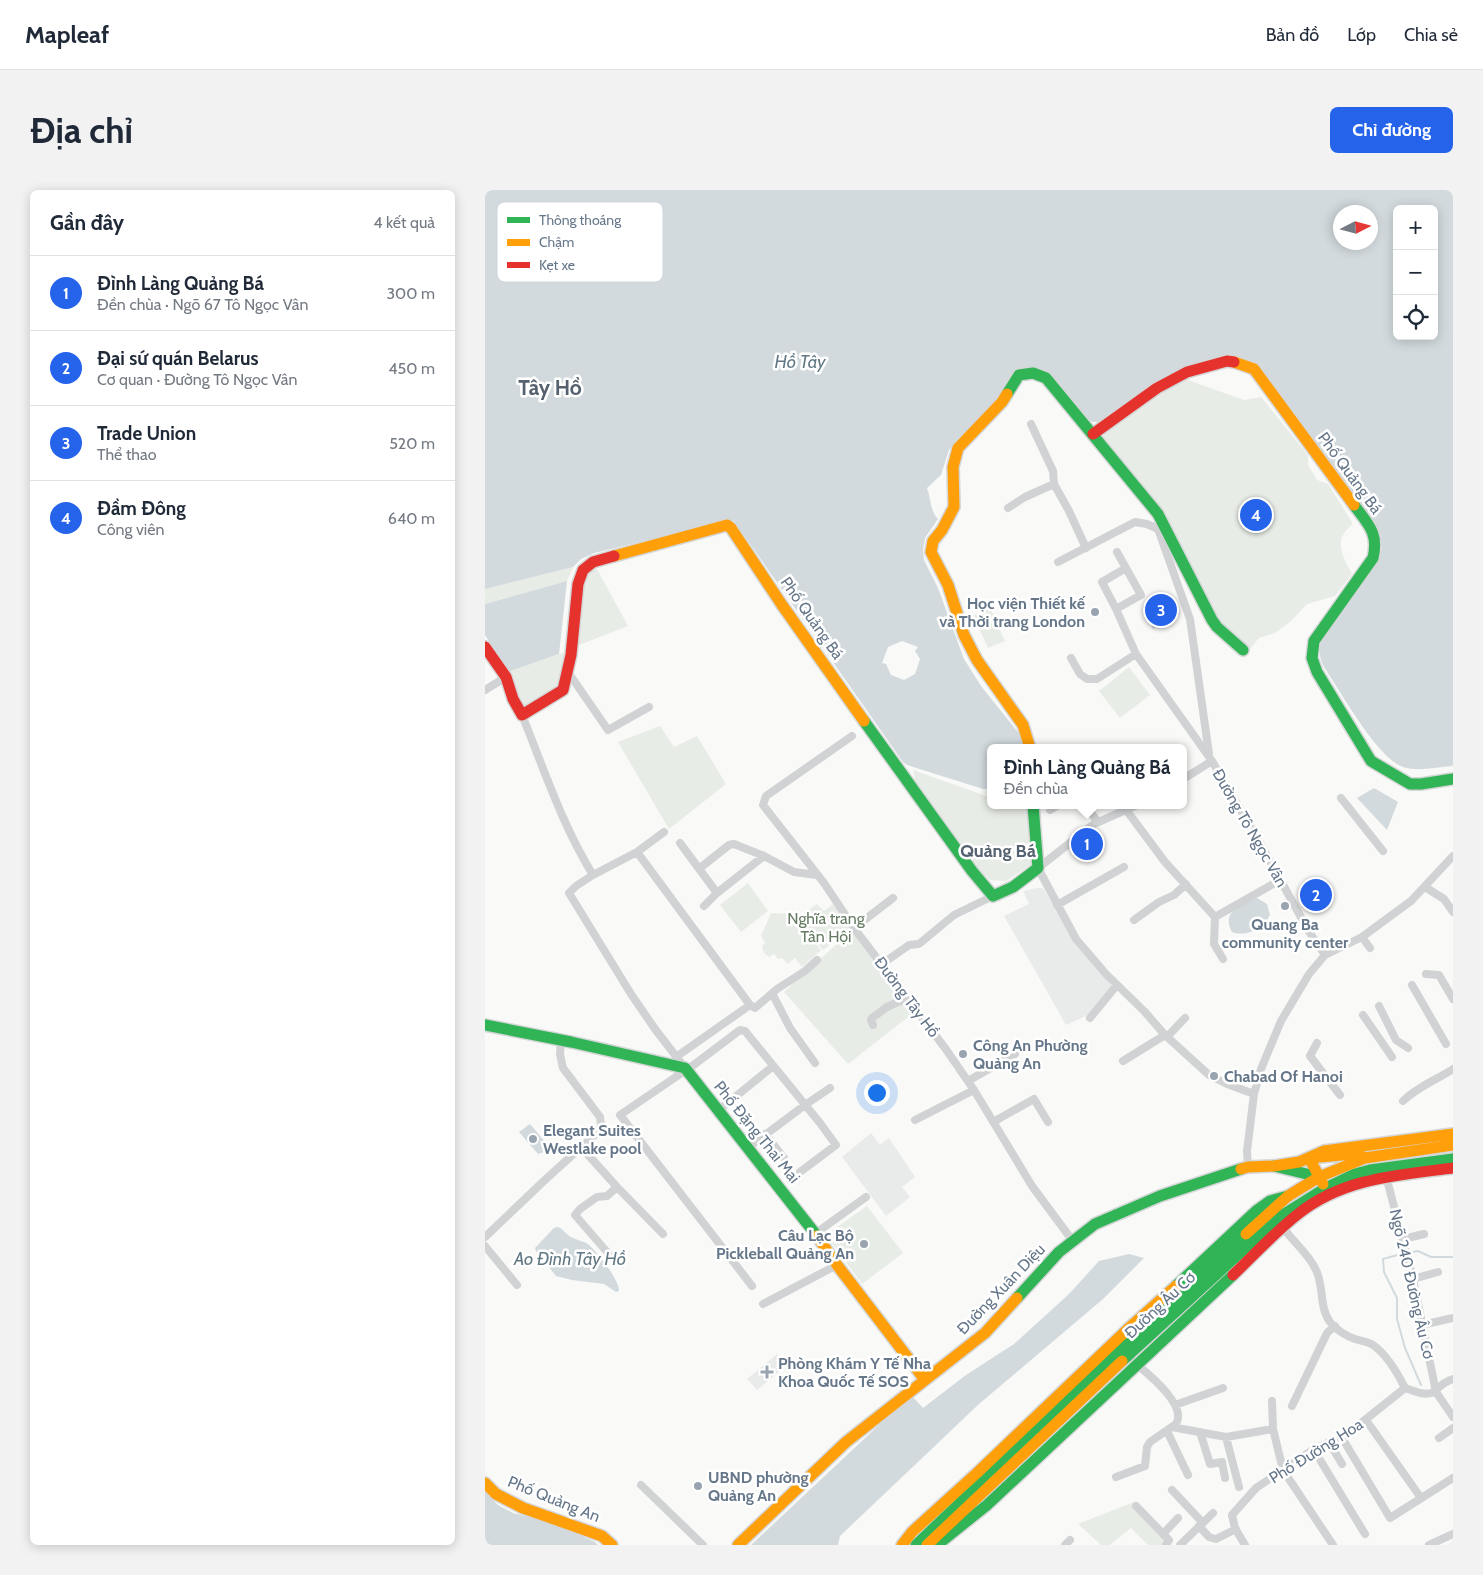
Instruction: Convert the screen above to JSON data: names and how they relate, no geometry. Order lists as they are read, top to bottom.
{
  "streets": {
    "street": [
      "Phố Quảng Bá",
      "Đường Tô Ngọc Vân",
      "Đường Tây Hồ",
      "Phố Đặng Thai Mai",
      "Ngõ 240 Đường Âu Cơ",
      "Đường Xuân Diệu",
      "Đường Âu Cơ",
      "Phố Đường Hoa",
      "Phố Quảng An"
    ]
  },
  "crossings": [
    ["Đường Tây Hồ", "Đường Xuân Diệu"],
    ["Phố Đặng Thai Mai", "Đường Xuân Diệu"],
    ["Ngõ 240 Đường Âu Cơ", "Đường Âu Cơ"]
  ],
  "districts": ["Tây Hồ", "Quảng Bá"],
  "water": ["Hồ Tây", "Ao Đình Tây Hồ"],
  "parks": ["Nghĩa trang Tân Hội"],
  "places": {
    "other": [
      "Học viện Thiết kế và Thời trang London",
      "Quang Ba community center",
      "Công An Phường Quảng An",
      "Chabad Of Hanoi",
      "Elegant Suites Westlake pool",
      "Câu Lạc Bộ Pickleball Quảng An",
      "UBND phường Quảng An"
    ],
    "health": ["Phòng Khám Y Tế Nha Khoa Quốc Tế SOS"]
  },
  "legend": ["Thông thoáng", "Chậm", "Kẹt xe"],
  "north": "right",
  "page": {
    "header": "Mapleaf",
    "nav": ["Bản đồ", "Lớp", "Chia sẻ"],
    "buttons": "Chỉ đường",
    "title": "Địa chỉ",
    "heading": ["Gần đây", "4 kết quả"],
    "map_buttons": ["+", "−"],
    "list": [
      {
        "mark": "1",
        "name": "Đình Làng Quảng Bá",
        "note": "Đền chùa · Ngõ 67 Tô Ngọc Vân",
        "value": "300 m"
      },
      {
        "mark": "2",
        "name": "Đại sứ quán Belarus",
        "note": "Cơ quan · Đường Tô Ngọc Vân",
        "value": "450 m"
      },
      {
        "mark": "3",
        "name": "Trade Union",
        "note": "Thể thao",
        "value": "520 m"
      },
      {
        "mark": "4",
        "name": "Đầm Đông",
        "note": "Công viên",
        "value": "640 m"
      }
    ],
    "pins": [
      "4",
      "3",
      "1",
      "2"
    ],
    "popup": ["Đình Làng Quảng Bá", "Đền chùa"]
  }
}
